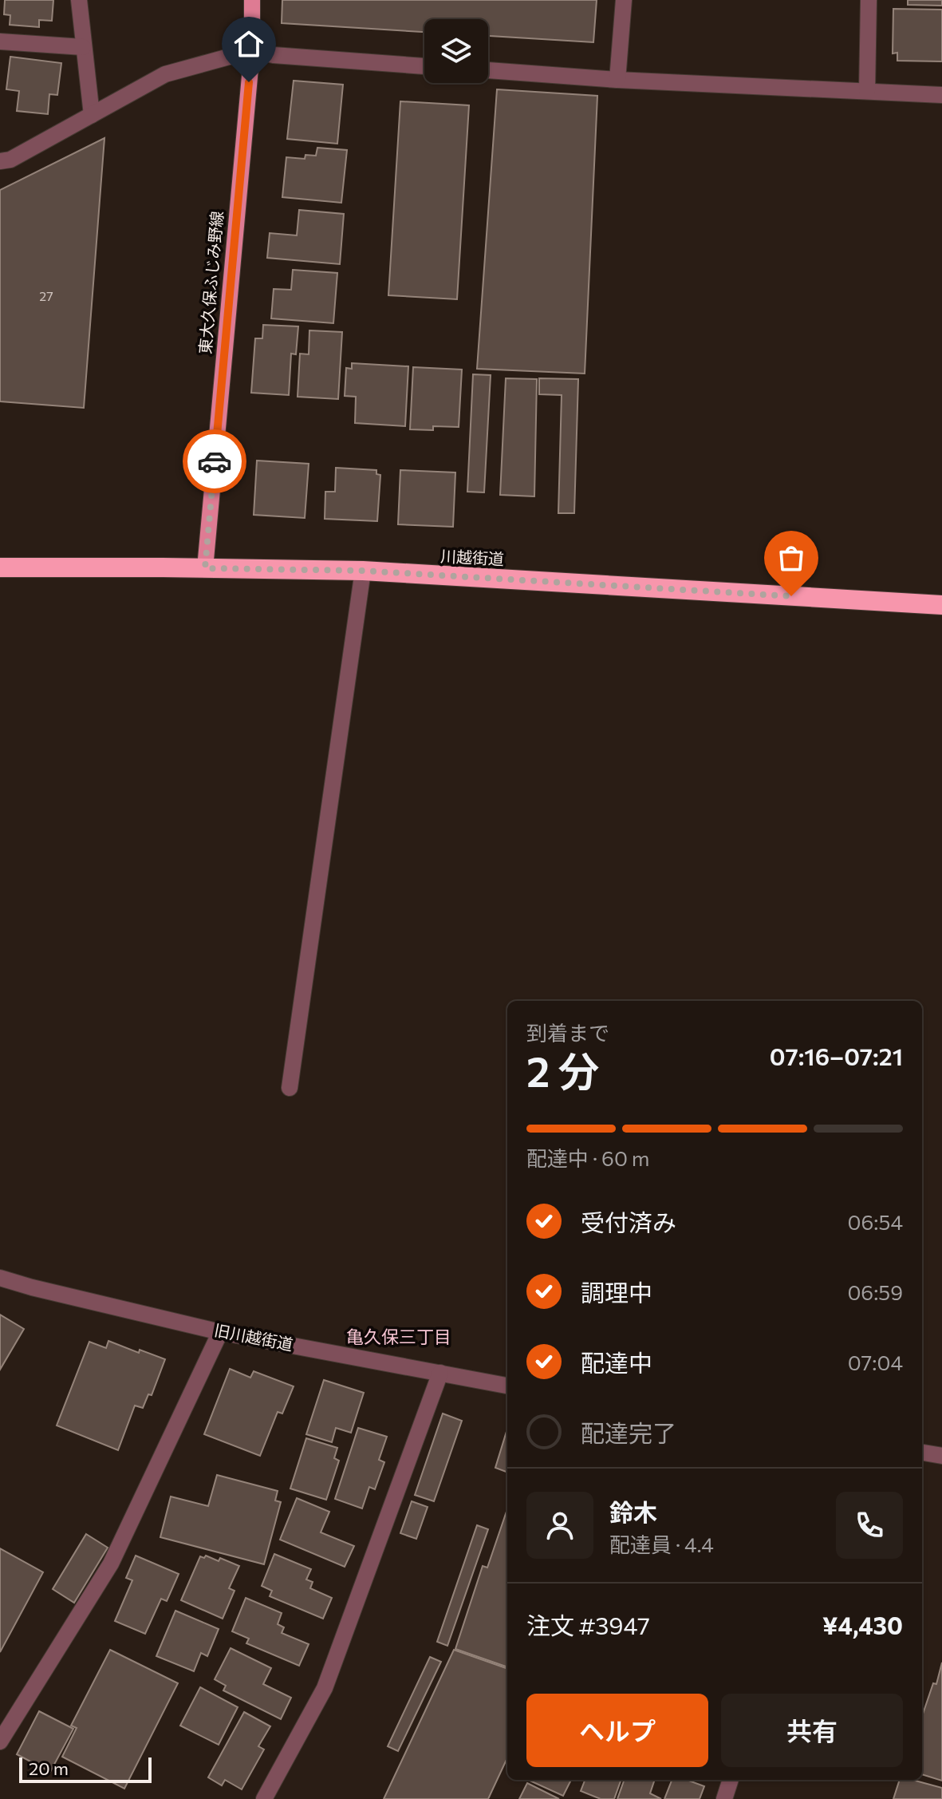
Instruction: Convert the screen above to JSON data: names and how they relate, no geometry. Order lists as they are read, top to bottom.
{
  "streets": {
    "highway": ["川越街道"],
    "main road": ["東大久保ふじみ野線"],
    "street": ["旧川越街道"]
  },
  "crossings": [
    ["東大久保ふじみ野線", "川越街道"]
  ],
  "districts": ["亀久保三丁目"],
  "house_numbers": ["27"],
  "scale_bar": "20 m",
  "page": {
    "heading": ["2 分", "到着まで", "07:16–07:21"],
    "panel": [
      "鈴木",
      "配達員 · 4.4",
      "注文 #3947",
      "¥4,430"
    ],
    "bar": "配達中 · 60 m",
    "list": [
      ["受付済み", "06:54"],
      ["調理中", "06:59"],
      ["配達中", "07:04"],
      "配達完了"
    ],
    "buttons": ["ヘルプ", "共有"],
    "scale": "20 m"
  }
}
